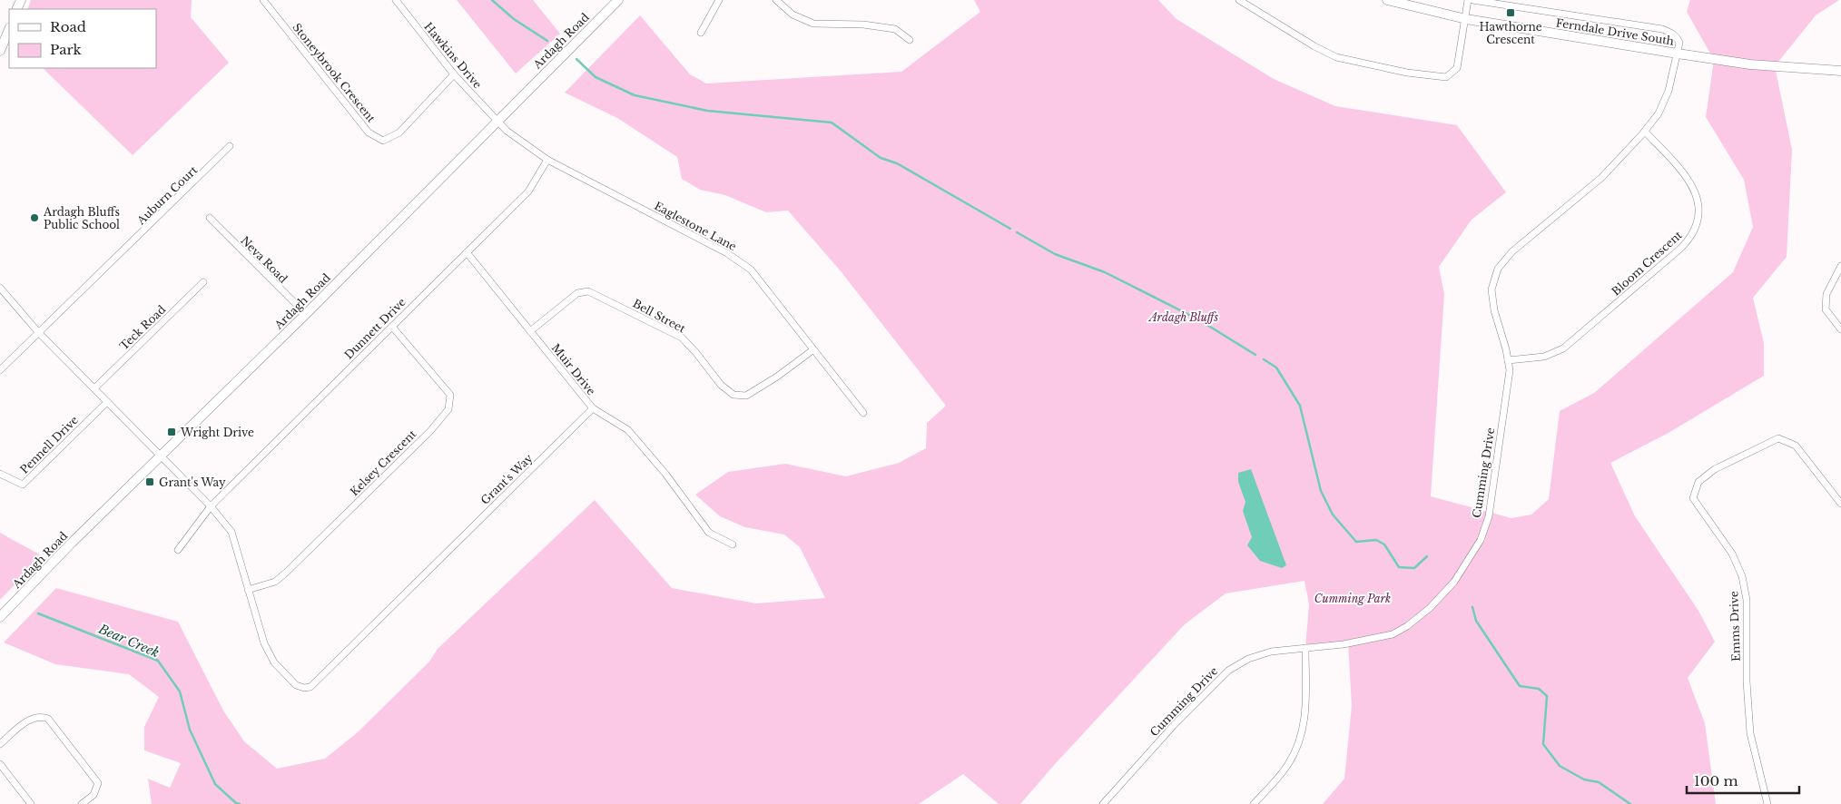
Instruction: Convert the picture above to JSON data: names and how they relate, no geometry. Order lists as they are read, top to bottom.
{
  "streets": {
    "street": [
      "Ferndale Drive South",
      "Ardagh Road",
      "Hawkins Drive",
      "Stoneybrook Crescent",
      "Auburn Court",
      "Eaglestone Lane",
      "Neva Road",
      "Bloom Crescent",
      "Bell Street",
      "Teck Road",
      "Dunnett Drive",
      "Muir Drive",
      "Pennell Drive",
      "Kelsey Crescent",
      "Cumming Drive",
      "Grant's Way",
      "Emms Drive"
    ]
  },
  "crossings": [
    ["Ferndale Drive South", "Cumming Drive"],
    ["Ardagh Road", "Hawkins Drive"],
    ["Ardagh Road", "Eaglestone Lane"],
    ["Ardagh Road", "Neva Road"],
    ["Ardagh Road", "Grant's Way"],
    ["Hawkins Drive", "Stoneybrook Crescent"],
    ["Hawkins Drive", "Eaglestone Lane"],
    ["Eaglestone Lane", "Bell Street"],
    ["Eaglestone Lane", "Dunnett Drive"],
    ["Bloom Crescent", "Cumming Drive"],
    ["Bell Street", "Muir Drive"],
    ["Dunnett Drive", "Muir Drive"],
    ["Dunnett Drive", "Kelsey Crescent"],
    ["Dunnett Drive", "Grant's Way"],
    ["Muir Drive", "Grant's Way"],
    ["Kelsey Crescent", "Grant's Way"]
  ],
  "water": ["Bear Creek"],
  "parks": ["Ardagh Bluffs", "Cumming Park"],
  "places": {
    "transit": ["Hawthorne Crescent", "Wright Drive", "Grant's Way"],
    "other": ["Ardagh Bluffs Public School"]
  },
  "legend": ["Road", "Park"],
  "scale_bar": "100 m"
}
